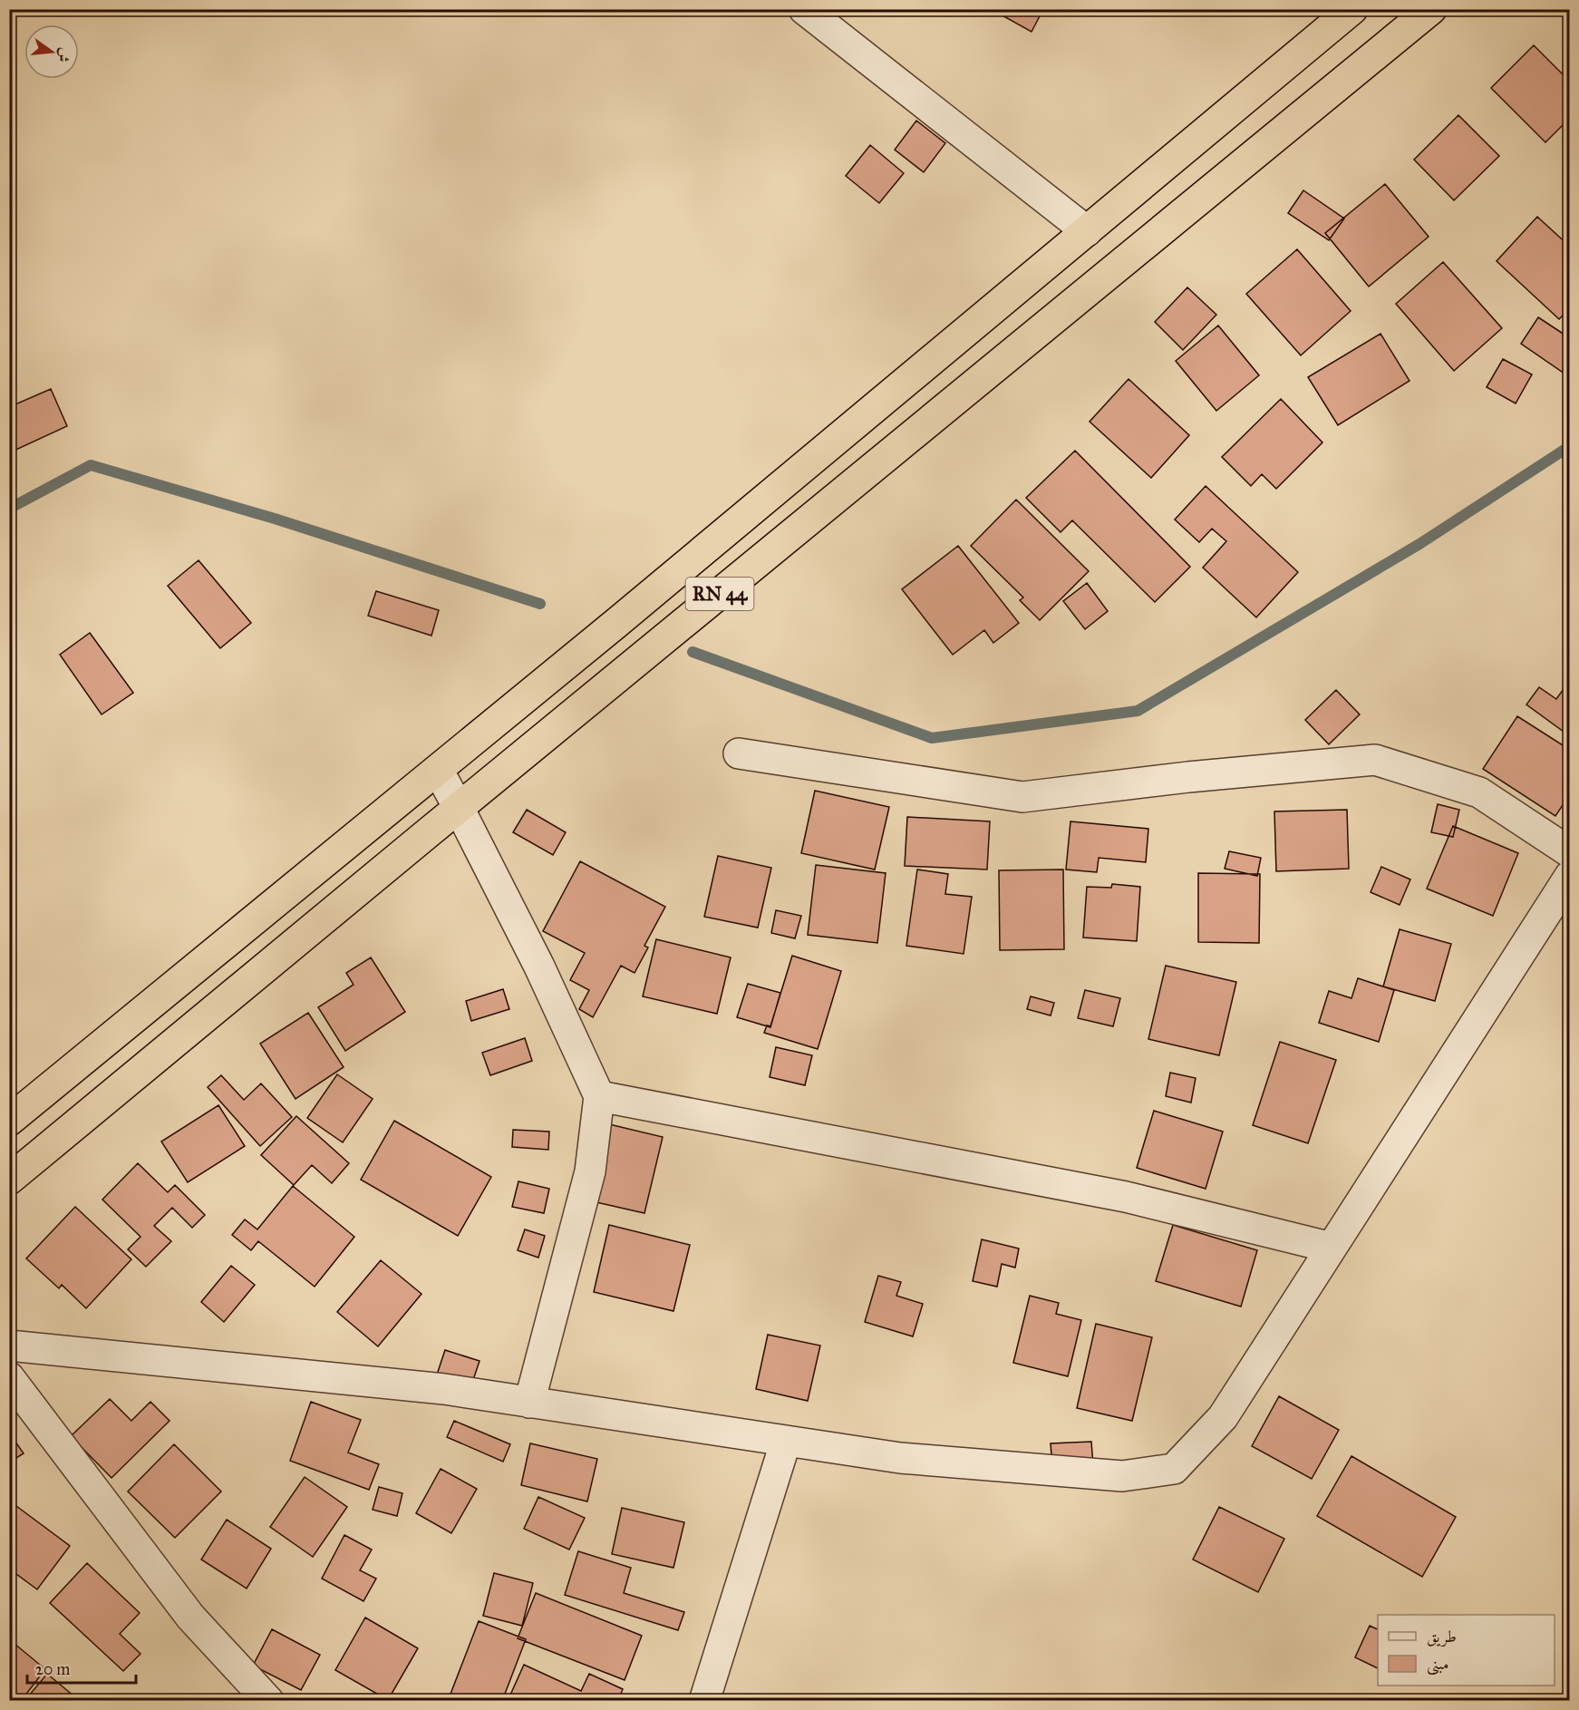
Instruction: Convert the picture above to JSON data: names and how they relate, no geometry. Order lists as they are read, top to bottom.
{
  "streets": {
    "highway": ["RN 44"]
  },
  "legend": ["طريق", "مبنى"],
  "scale_bar": "20 m",
  "north": "right"
}
